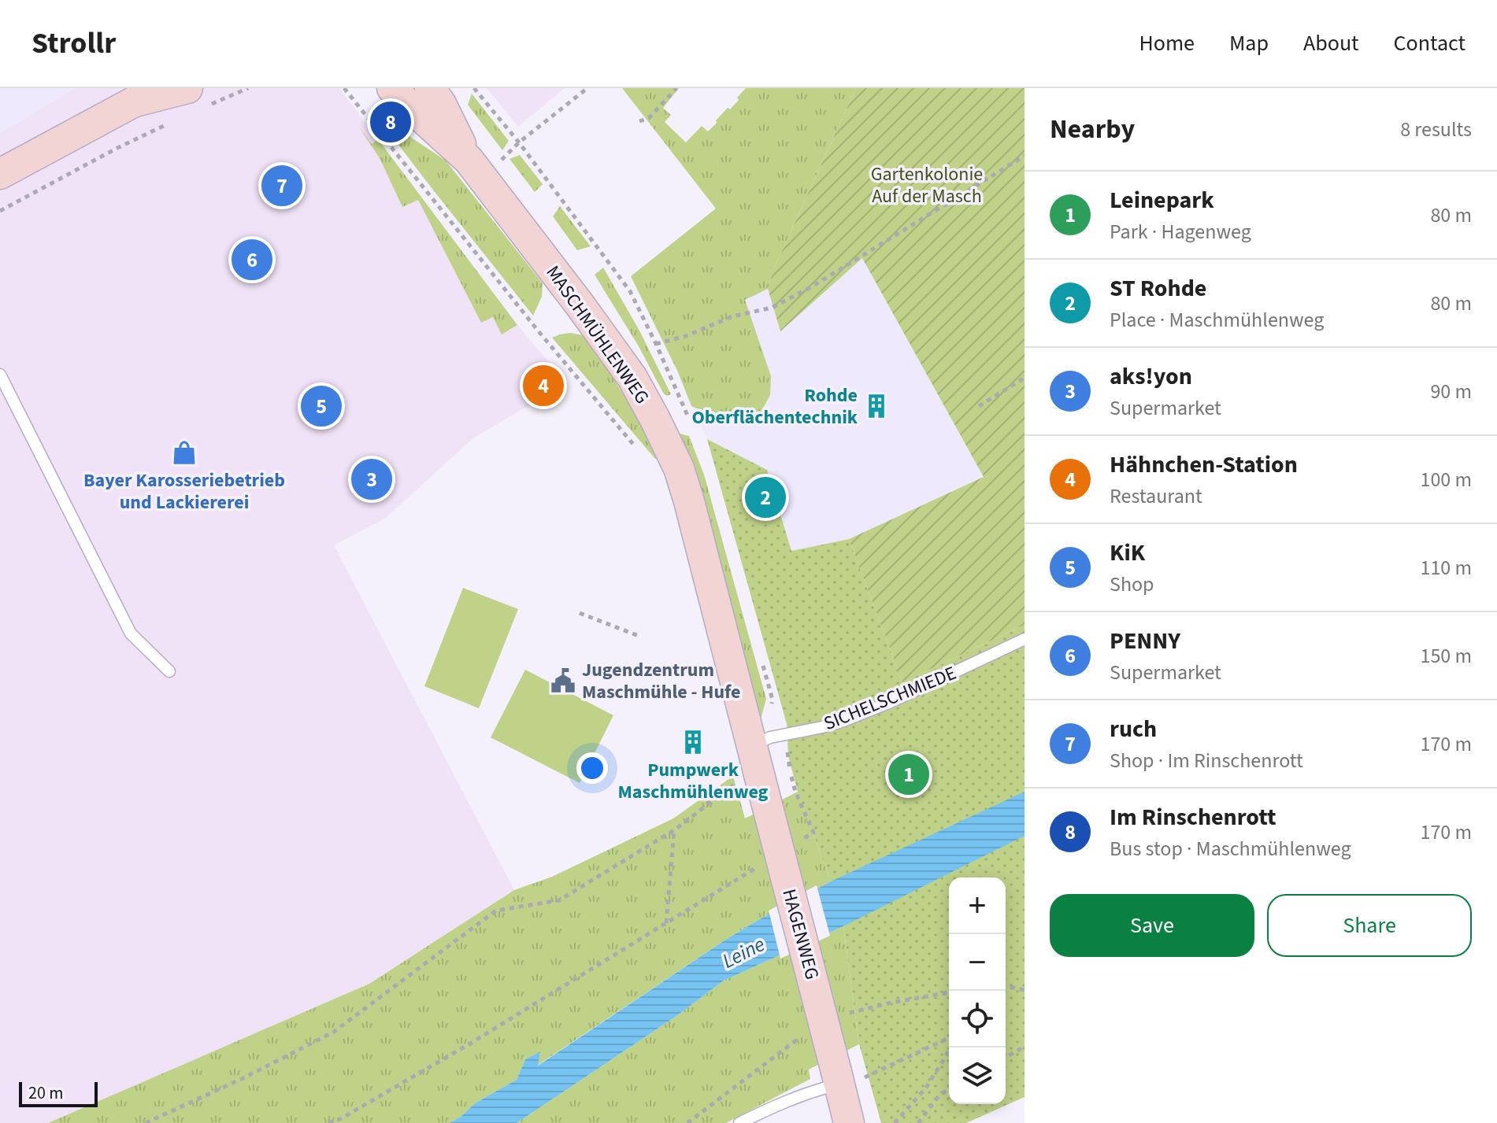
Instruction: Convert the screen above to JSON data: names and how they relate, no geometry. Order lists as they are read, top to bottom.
{
  "streets": {
    "street": ["MASCHMÜHLENWEG", "HAGENWEG"],
    "lane": ["SICHELSCHMIEDE"]
  },
  "crossings": [
    ["MASCHMÜHLENWEG", "SICHELSCHMIEDE"],
    ["MASCHMÜHLENWEG", "HAGENWEG"],
    ["SICHELSCHMIEDE", "HAGENWEG"]
  ],
  "water": ["Leine"],
  "parks": ["Gartenkolonie Auf der Masch"],
  "places": {
    "building": ["Rohde Oberflächentechnik", "Pumpwerk Maschmühlenweg"],
    "shop": ["Bayer Karosseriebetrieb und Lackiererei"],
    "public building": ["Jugendzentrum Maschmühle - Hufe"]
  },
  "scale_bar": "20 m",
  "page": {
    "header": "Strollr",
    "nav": [
      "Home",
      "Map",
      "About",
      "Contact"
    ],
    "heading": ["Nearby", "8 results"],
    "pins": [
      "8",
      "7",
      "6",
      "4",
      "5",
      "3",
      "2",
      "1"
    ],
    "list": [
      {
        "mark": "1",
        "name": "Leinepark",
        "note": "Park · Hagenweg",
        "value": "80 m"
      },
      {
        "mark": "2",
        "name": "ST Rohde",
        "note": "Place · Maschmühlenweg",
        "value": "80 m"
      },
      {
        "mark": "3",
        "name": "aks!yon",
        "note": "Supermarket",
        "value": "90 m"
      },
      {
        "mark": "4",
        "name": "Hähnchen-Station",
        "note": "Restaurant",
        "value": "100 m"
      },
      {
        "mark": "5",
        "name": "KiK",
        "note": "Shop",
        "value": "110 m"
      },
      {
        "mark": "6",
        "name": "PENNY",
        "note": "Supermarket",
        "value": "150 m"
      },
      {
        "mark": "7",
        "name": "ruch",
        "note": "Shop · Im Rinschenrott",
        "value": "170 m"
      },
      {
        "mark": "8",
        "name": "Im Rinschenrott",
        "note": "Bus stop · Maschmühlenweg",
        "value": "170 m"
      }
    ],
    "buttons": ["Save", "Share"],
    "map_buttons": ["+", "−"],
    "scale": "20 m"
  }
}
